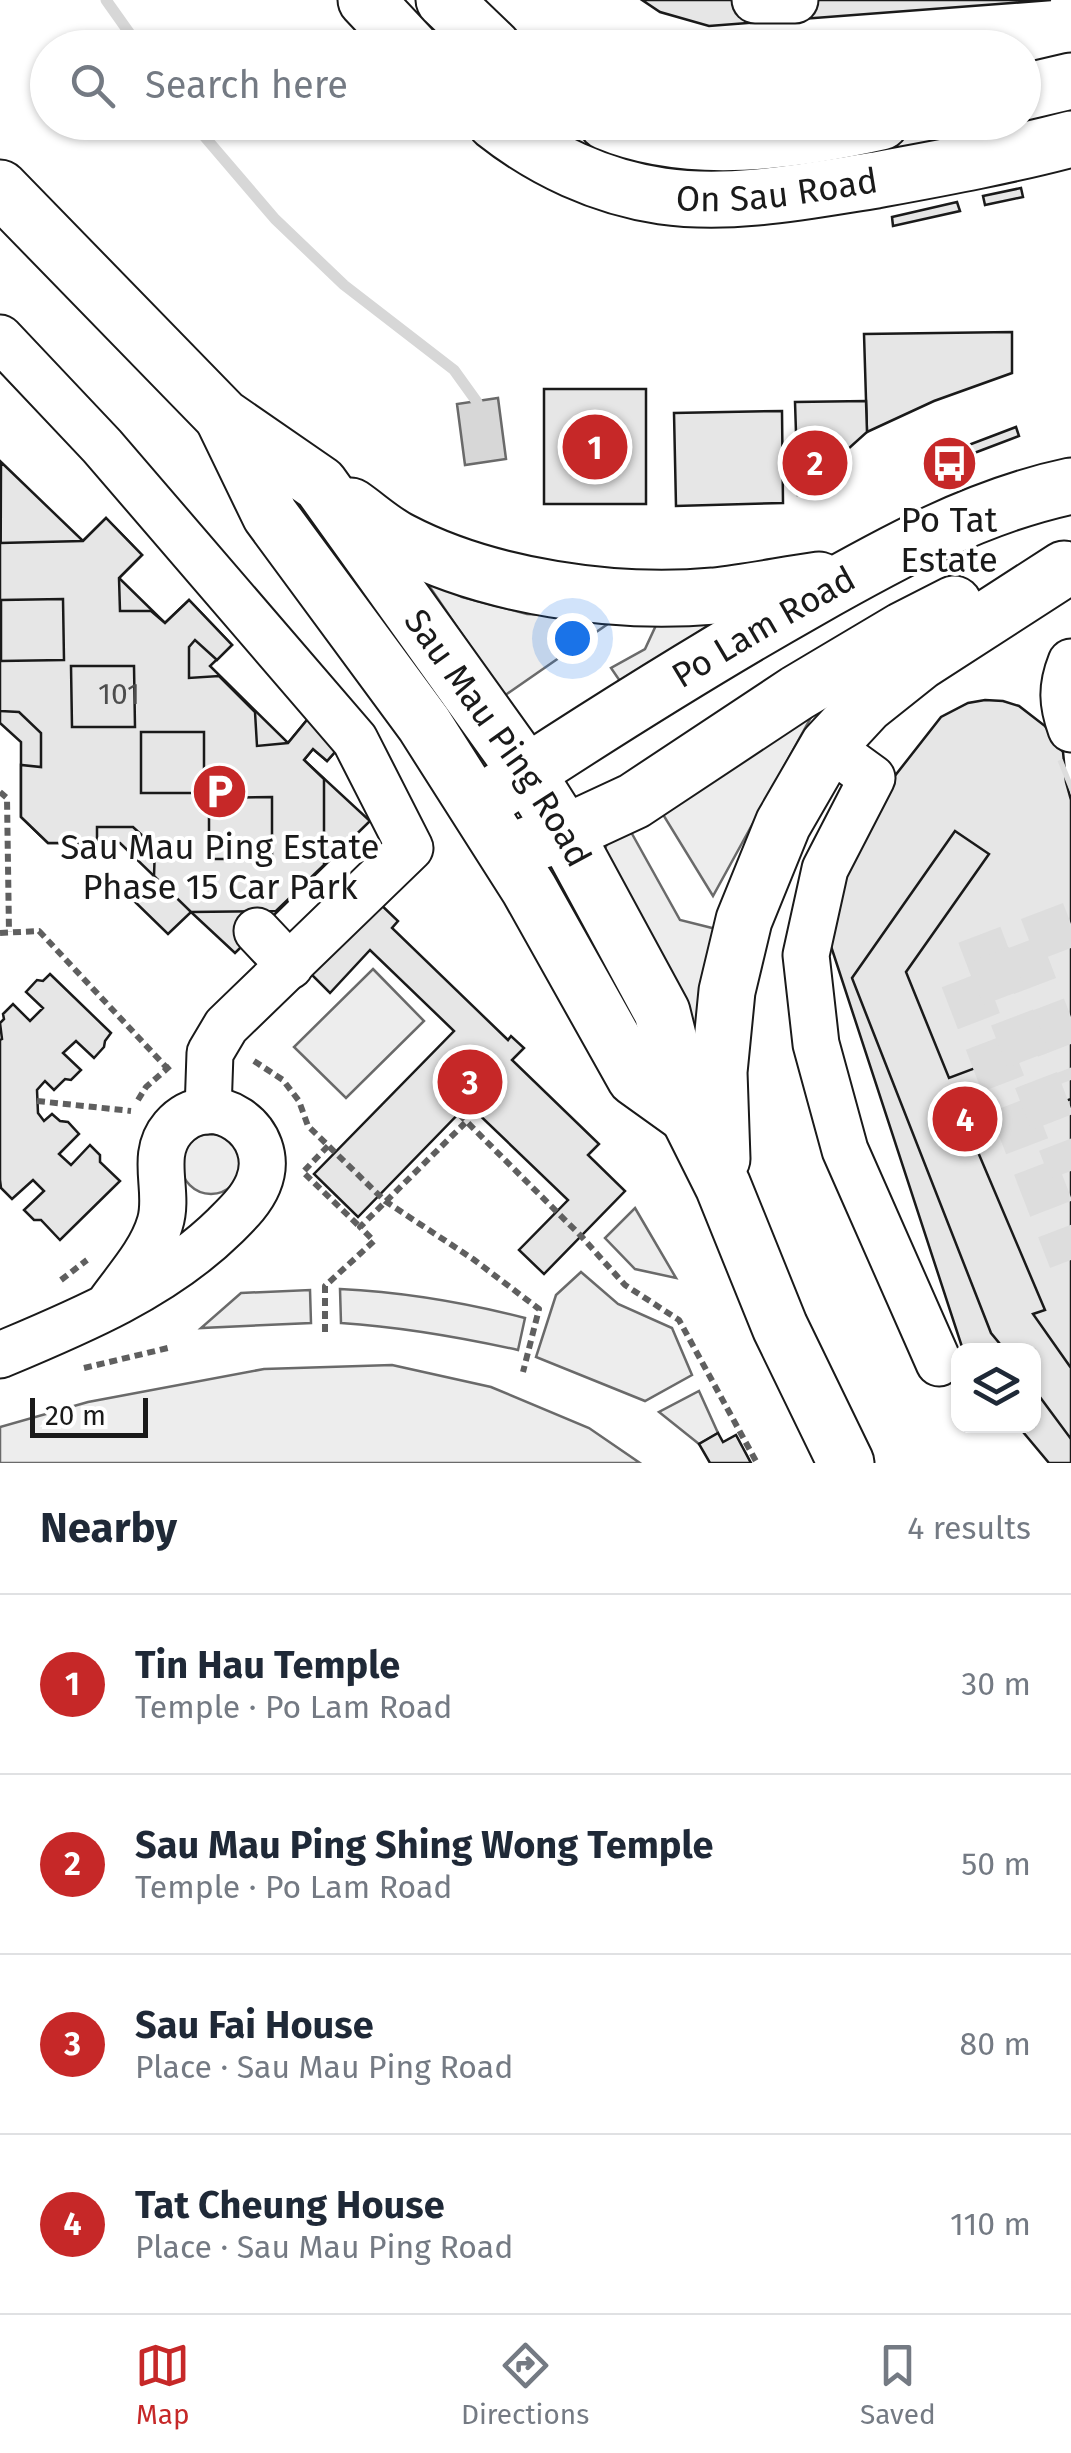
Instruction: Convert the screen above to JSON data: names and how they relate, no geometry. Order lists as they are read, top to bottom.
{
  "streets": {
    "main road": ["On Sau Road", "Po Lam Road", "Sau Mau Ping Road"]
  },
  "crossings": [
    ["Po Lam Road", "Sau Mau Ping Road"]
  ],
  "places": {
    "bus stop": ["Po Tat Estate"],
    "parking": ["Sau Mau Ping Estate Phase 15 Car Park"]
  },
  "house_numbers": ["101"],
  "scale_bar": "20 m",
  "page": {
    "search": "Search here",
    "pins": [
      "1",
      "2",
      "3",
      "4"
    ],
    "scale": "20 m",
    "heading": ["Nearby", "4 results"],
    "list": [
      {
        "mark": "1",
        "name": "Tin Hau Temple",
        "note": "Temple · Po Lam Road",
        "value": "30 m"
      },
      {
        "mark": "2",
        "name": "Sau Mau Ping Shing Wong Temple",
        "note": "Temple · Po Lam Road",
        "value": "50 m"
      },
      {
        "mark": "3",
        "name": "Sau Fai House",
        "note": "Place · Sau Mau Ping Road",
        "value": "80 m"
      },
      {
        "mark": "4",
        "name": "Tat Cheung House",
        "note": "Place · Sau Mau Ping Road",
        "value": "110 m"
      }
    ],
    "nav": ["Map", "Directions", "Saved"]
  }
}
